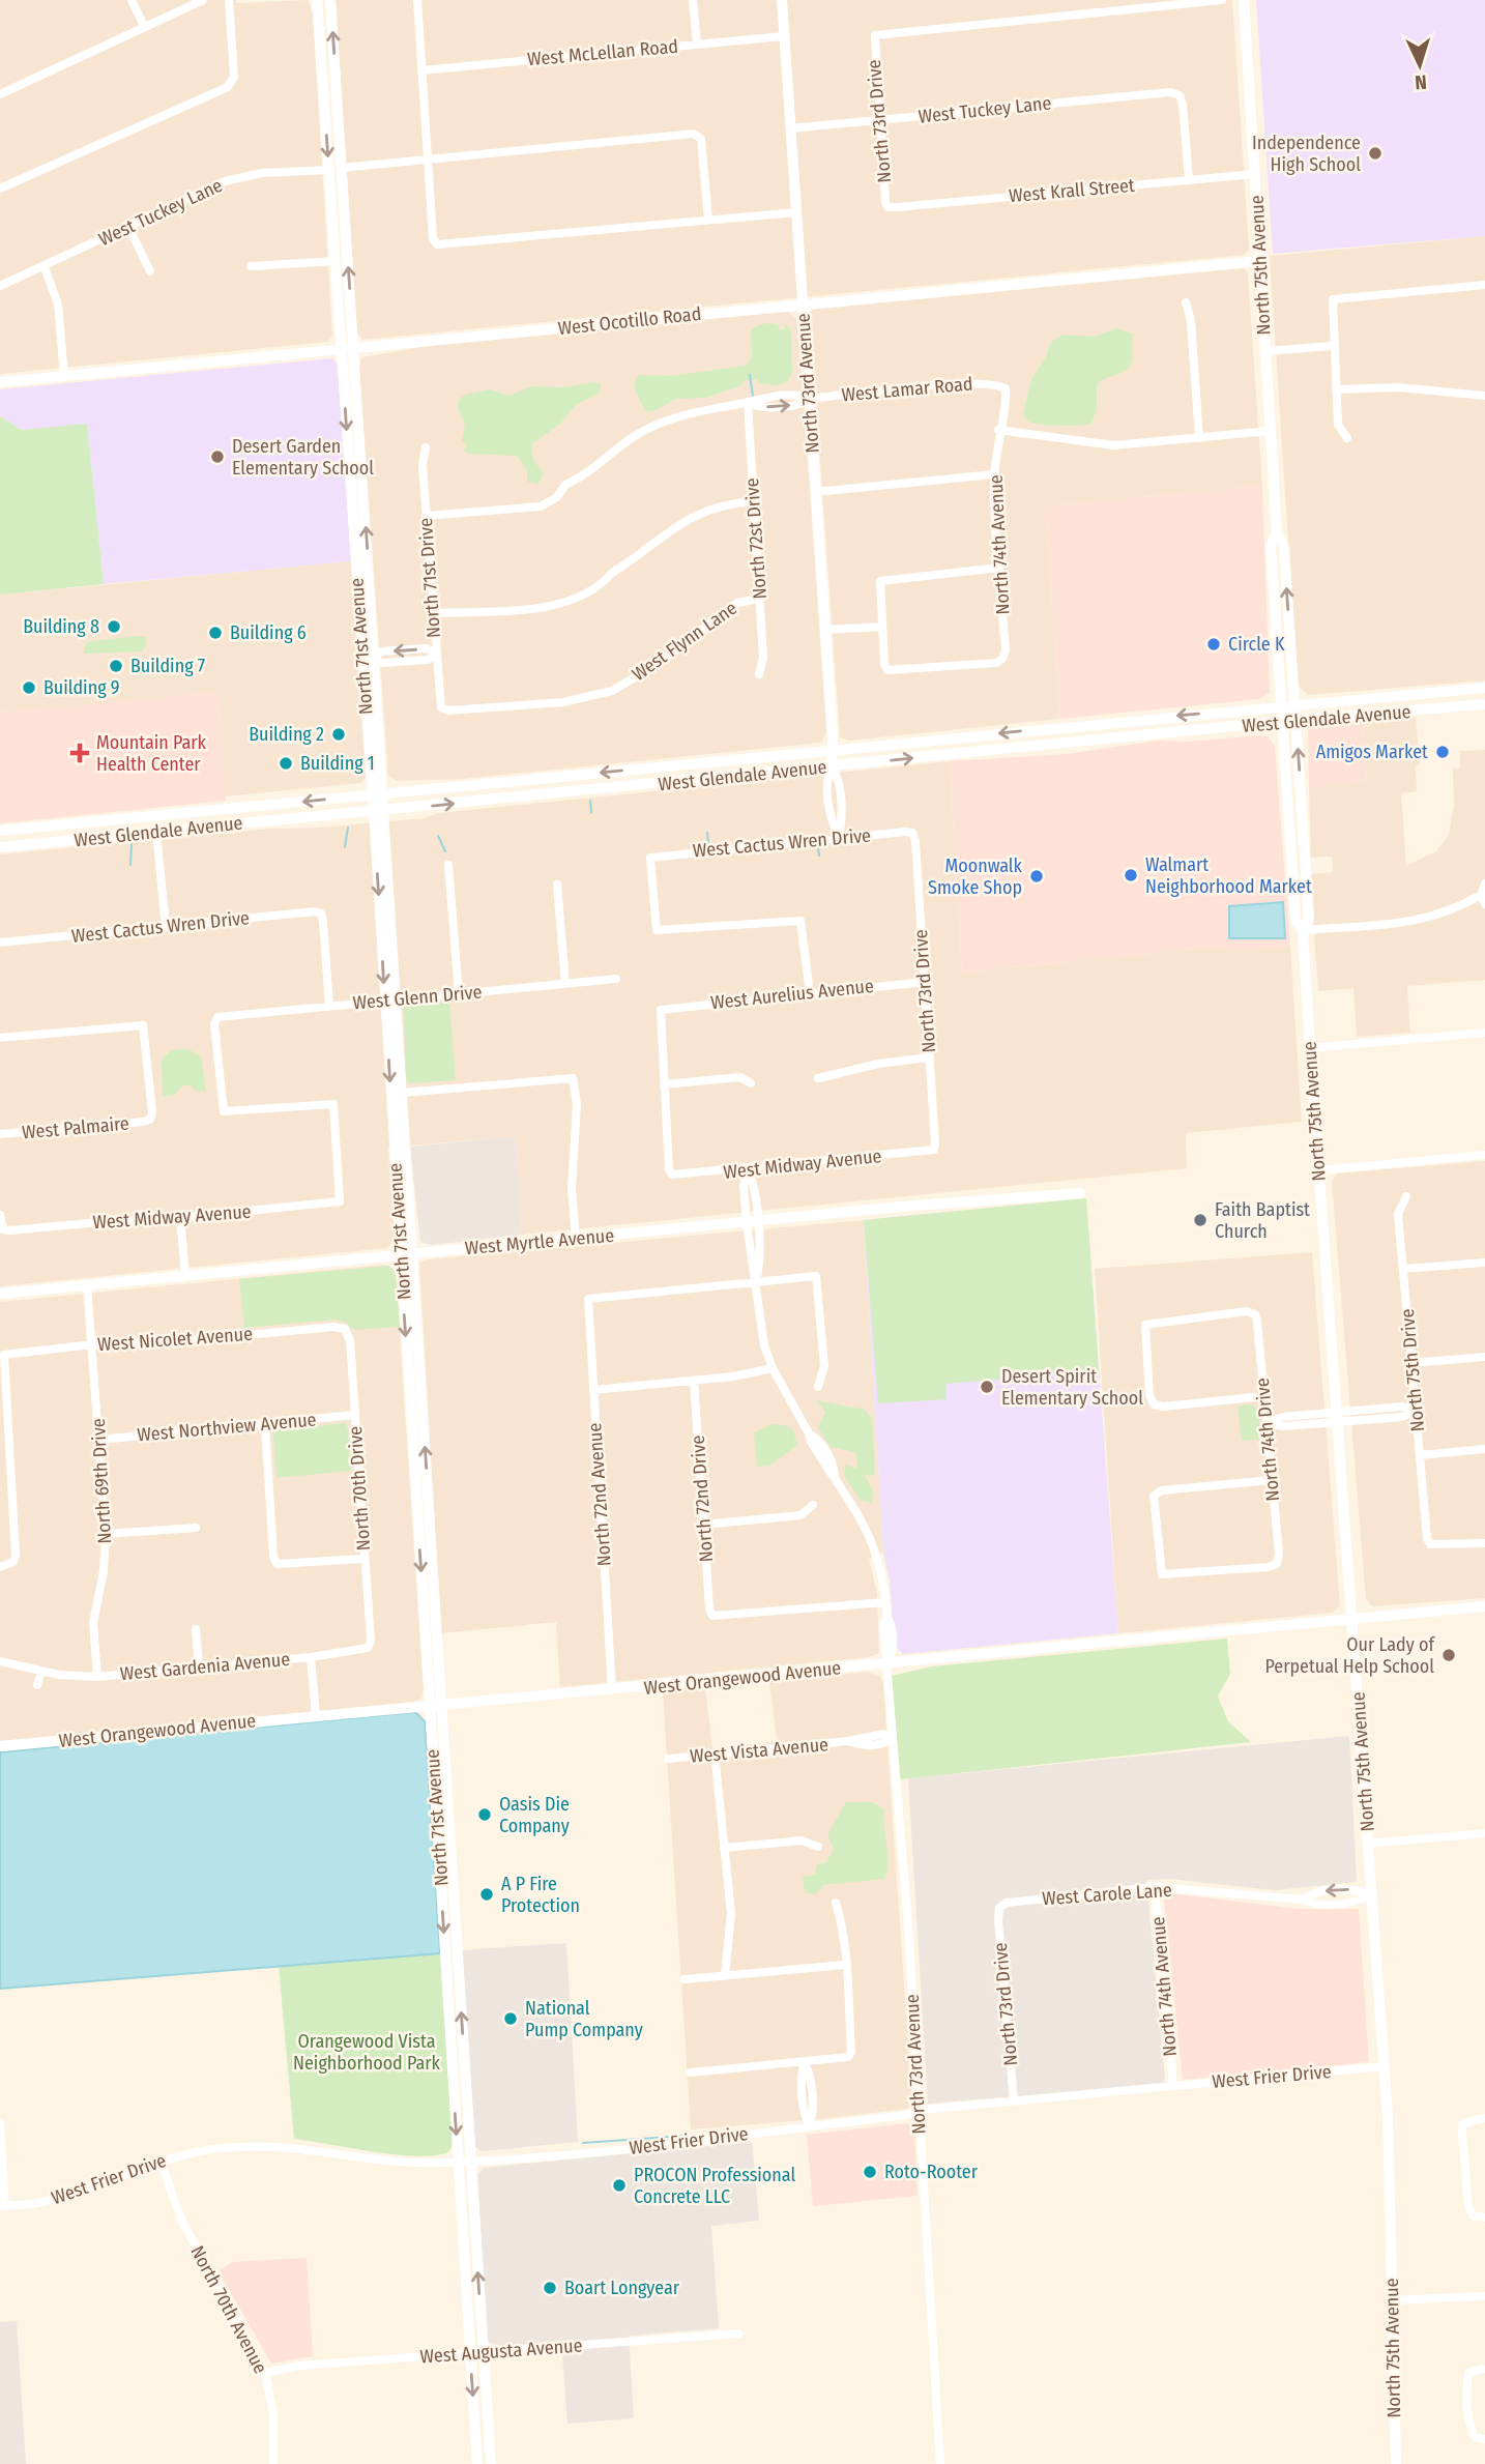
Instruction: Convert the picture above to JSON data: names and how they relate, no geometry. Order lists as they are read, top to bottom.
{
  "streets": {
    "main road": ["North 75th Avenue", "West Glendale Avenue"],
    "street": [
      "West McLellan Road",
      "West Tuckey Lane",
      "North 73rd Drive",
      "West Krall Street",
      "West Ocotillo Road",
      "North 73rd Avenue",
      "West Lamar Road",
      "North 72st Drive",
      "North 74th Avenue",
      "North 71st Drive",
      "West Flynn Lane",
      "North 71st Avenue",
      "West Cactus Wren Drive",
      "West Aurelius Avenue",
      "West Glenn Drive",
      "West Palmaire",
      "West Midway Avenue",
      "West Myrtle Avenue",
      "West Nicolet Avenue",
      "North 75th Drive",
      "West Northview Avenue",
      "North 74th Drive",
      "North 69th Drive",
      "North 70th Drive",
      "North 72nd Avenue",
      "North 72nd Drive",
      "West Gardenia Avenue",
      "West Orangewood Avenue",
      "West Vista Avenue",
      "West Carole Lane",
      "West Frier Drive",
      "North 70th Avenue",
      "West Augusta Avenue"
    ]
  },
  "crossings": [
    ["West McLellan Road", "North 73rd Avenue"],
    ["West Tuckey Lane", "North 73rd Drive"],
    ["West Tuckey Lane", "West Krall Street"],
    ["West Tuckey Lane", "North 73rd Avenue"],
    ["West Tuckey Lane", "North 71st Avenue"],
    ["North 73rd Drive", "West Krall Street"],
    ["North 73rd Drive", "West Cactus Wren Drive"],
    ["North 73rd Drive", "West Aurelius Avenue"],
    ["North 73rd Drive", "West Midway Avenue"],
    ["North 73rd Drive", "West Carole Lane"],
    ["North 73rd Drive", "West Frier Drive"],
    ["West Krall Street", "North 75th Avenue"],
    ["North 75th Avenue", "West Ocotillo Road"],
    ["North 75th Avenue", "West Glendale Avenue"],
    ["North 75th Avenue", "West Orangewood Avenue"],
    ["North 75th Avenue", "West Carole Lane"],
    ["North 75th Avenue", "West Frier Drive"],
    ["West Ocotillo Road", "North 73rd Avenue"],
    ["West Ocotillo Road", "North 71st Avenue"],
    ["North 73rd Avenue", "West Lamar Road"],
    ["North 73rd Avenue", "West Glendale Avenue"],
    ["North 73rd Avenue", "West Cactus Wren Drive"],
    ["North 73rd Avenue", "West Midway Avenue"],
    ["North 73rd Avenue", "West Myrtle Avenue"],
    ["North 73rd Avenue", "North 72nd Avenue"],
    ["North 73rd Avenue", "North 72nd Drive"],
    ["North 73rd Avenue", "West Orangewood Avenue"],
    ["North 73rd Avenue", "West Vista Avenue"],
    ["North 73rd Avenue", "West Frier Drive"],
    ["West Lamar Road", "North 72st Drive"],
    ["West Lamar Road", "North 74th Avenue"],
    ["West Lamar Road", "North 71st Drive"],
    ["North 72st Drive", "West Flynn Lane"],
    ["North 74th Avenue", "West Carole Lane"],
    ["North 74th Avenue", "West Frier Drive"],
    ["North 71st Drive", "West Flynn Lane"],
    ["North 71st Avenue", "West Glendale Avenue"],
    ["North 71st Avenue", "West Glenn Drive"],
    ["North 71st Avenue", "West Myrtle Avenue"],
    ["North 71st Avenue", "West Orangewood Avenue"],
    ["North 71st Avenue", "West Frier Drive"],
    ["North 71st Avenue", "West Augusta Avenue"],
    ["West Cactus Wren Drive", "West Aurelius Avenue"],
    ["West Cactus Wren Drive", "West Glenn Drive"],
    ["West Aurelius Avenue", "West Midway Avenue"],
    ["West Glenn Drive", "West Midway Avenue"],
    ["West Myrtle Avenue", "North 69th Drive"],
    ["West Nicolet Avenue", "North 69th Drive"],
    ["West Nicolet Avenue", "North 70th Drive"],
    ["West Northview Avenue", "North 69th Drive"],
    ["West Northview Avenue", "North 70th Drive"],
    ["North 69th Drive", "West Gardenia Avenue"],
    ["North 70th Drive", "West Gardenia Avenue"],
    ["North 72nd Avenue", "West Orangewood Avenue"],
    ["West Frier Drive", "North 70th Avenue"],
    ["North 70th Avenue", "West Augusta Avenue"]
  ],
  "parks": ["Orangewood Vista Neighborhood Park"],
  "places": {
    "other": [
      "Independence High School",
      "Desert Garden Elementary School",
      "Building 8",
      "Building 6",
      "Circle K",
      "Building 7",
      "Building 9",
      "Building 2",
      "Amigos Market",
      "Building 1",
      "Walmart Neighborhood Market",
      "Moonwalk Smoke Shop",
      "Faith Baptist Church",
      "Desert Spirit Elementary School",
      "Our Lady of Perpetual Help School",
      "Oasis Die Company",
      "A P Fire Protection",
      "National Pump Company",
      "Roto-Rooter",
      "PROCON Professional Concrete LLC",
      "Boart Longyear"
    ],
    "health": ["Mountain Park Health Center"]
  },
  "north": "bottom"
}
